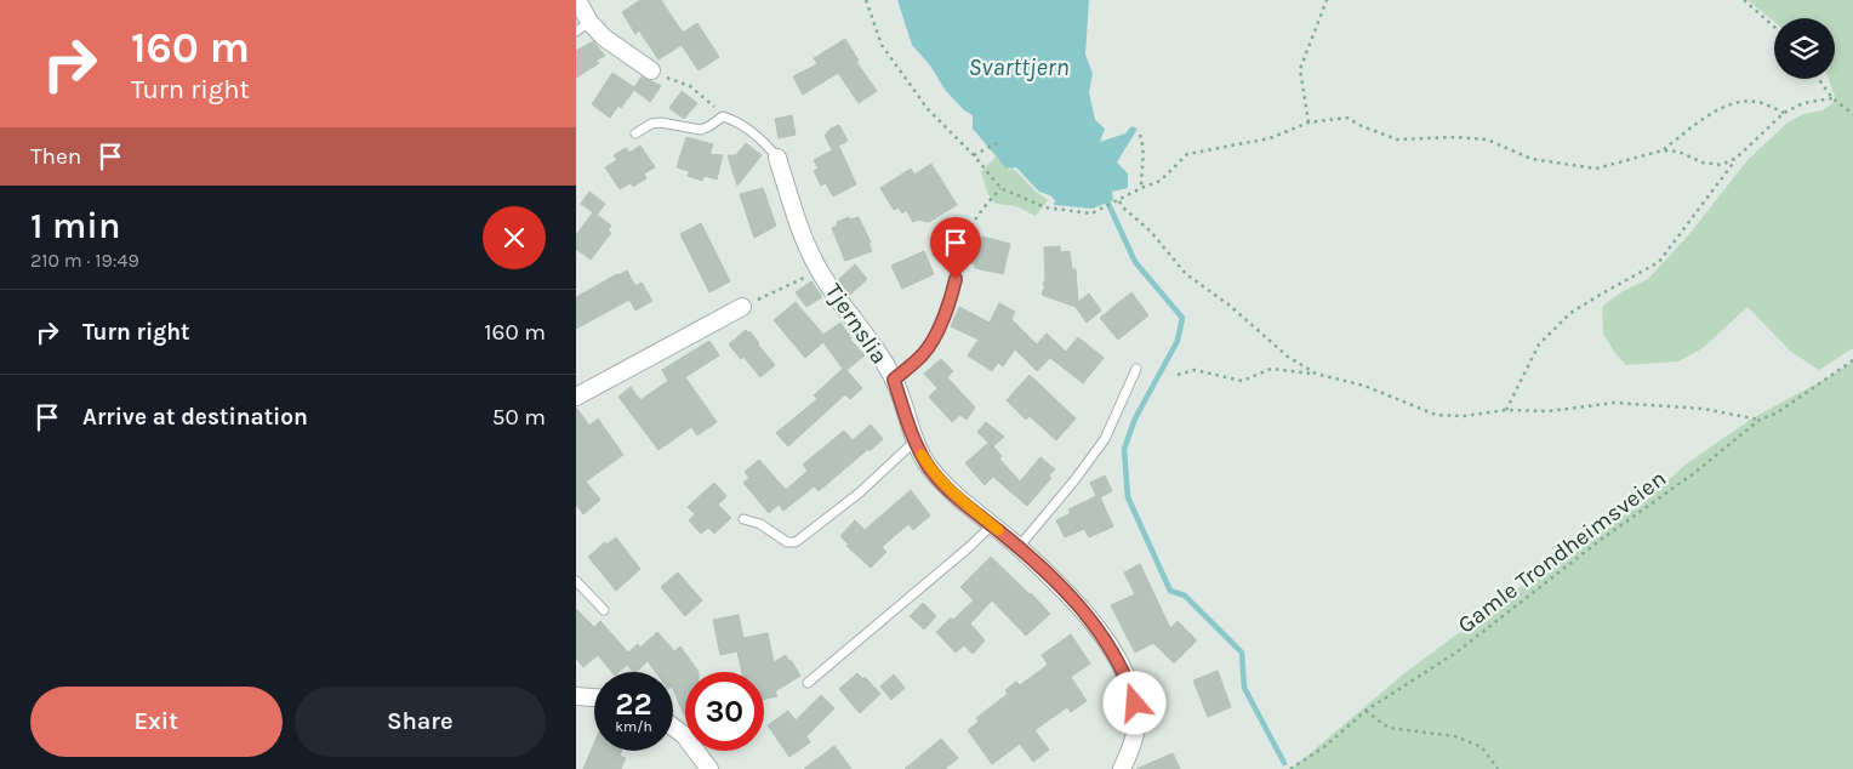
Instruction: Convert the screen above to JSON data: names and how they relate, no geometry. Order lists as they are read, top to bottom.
{
  "streets": {
    "street": ["Tjernslia"],
    "path": ["Gamle Trondheimsveien"]
  },
  "water": ["Svarttjern"],
  "page": {
    "turn": ["160 m", "Turn right"],
    "then": "Then",
    "heading": ["1 min", "210 m · 19:49"],
    "list": [
      {
        "name": "Turn right",
        "value": "160 m"
      },
      {
        "name": "Arrive at destination",
        "value": "50 m"
      }
    ],
    "speed": "22 km/h",
    "limit": "30",
    "buttons": ["Exit", "Share"]
  }
}
